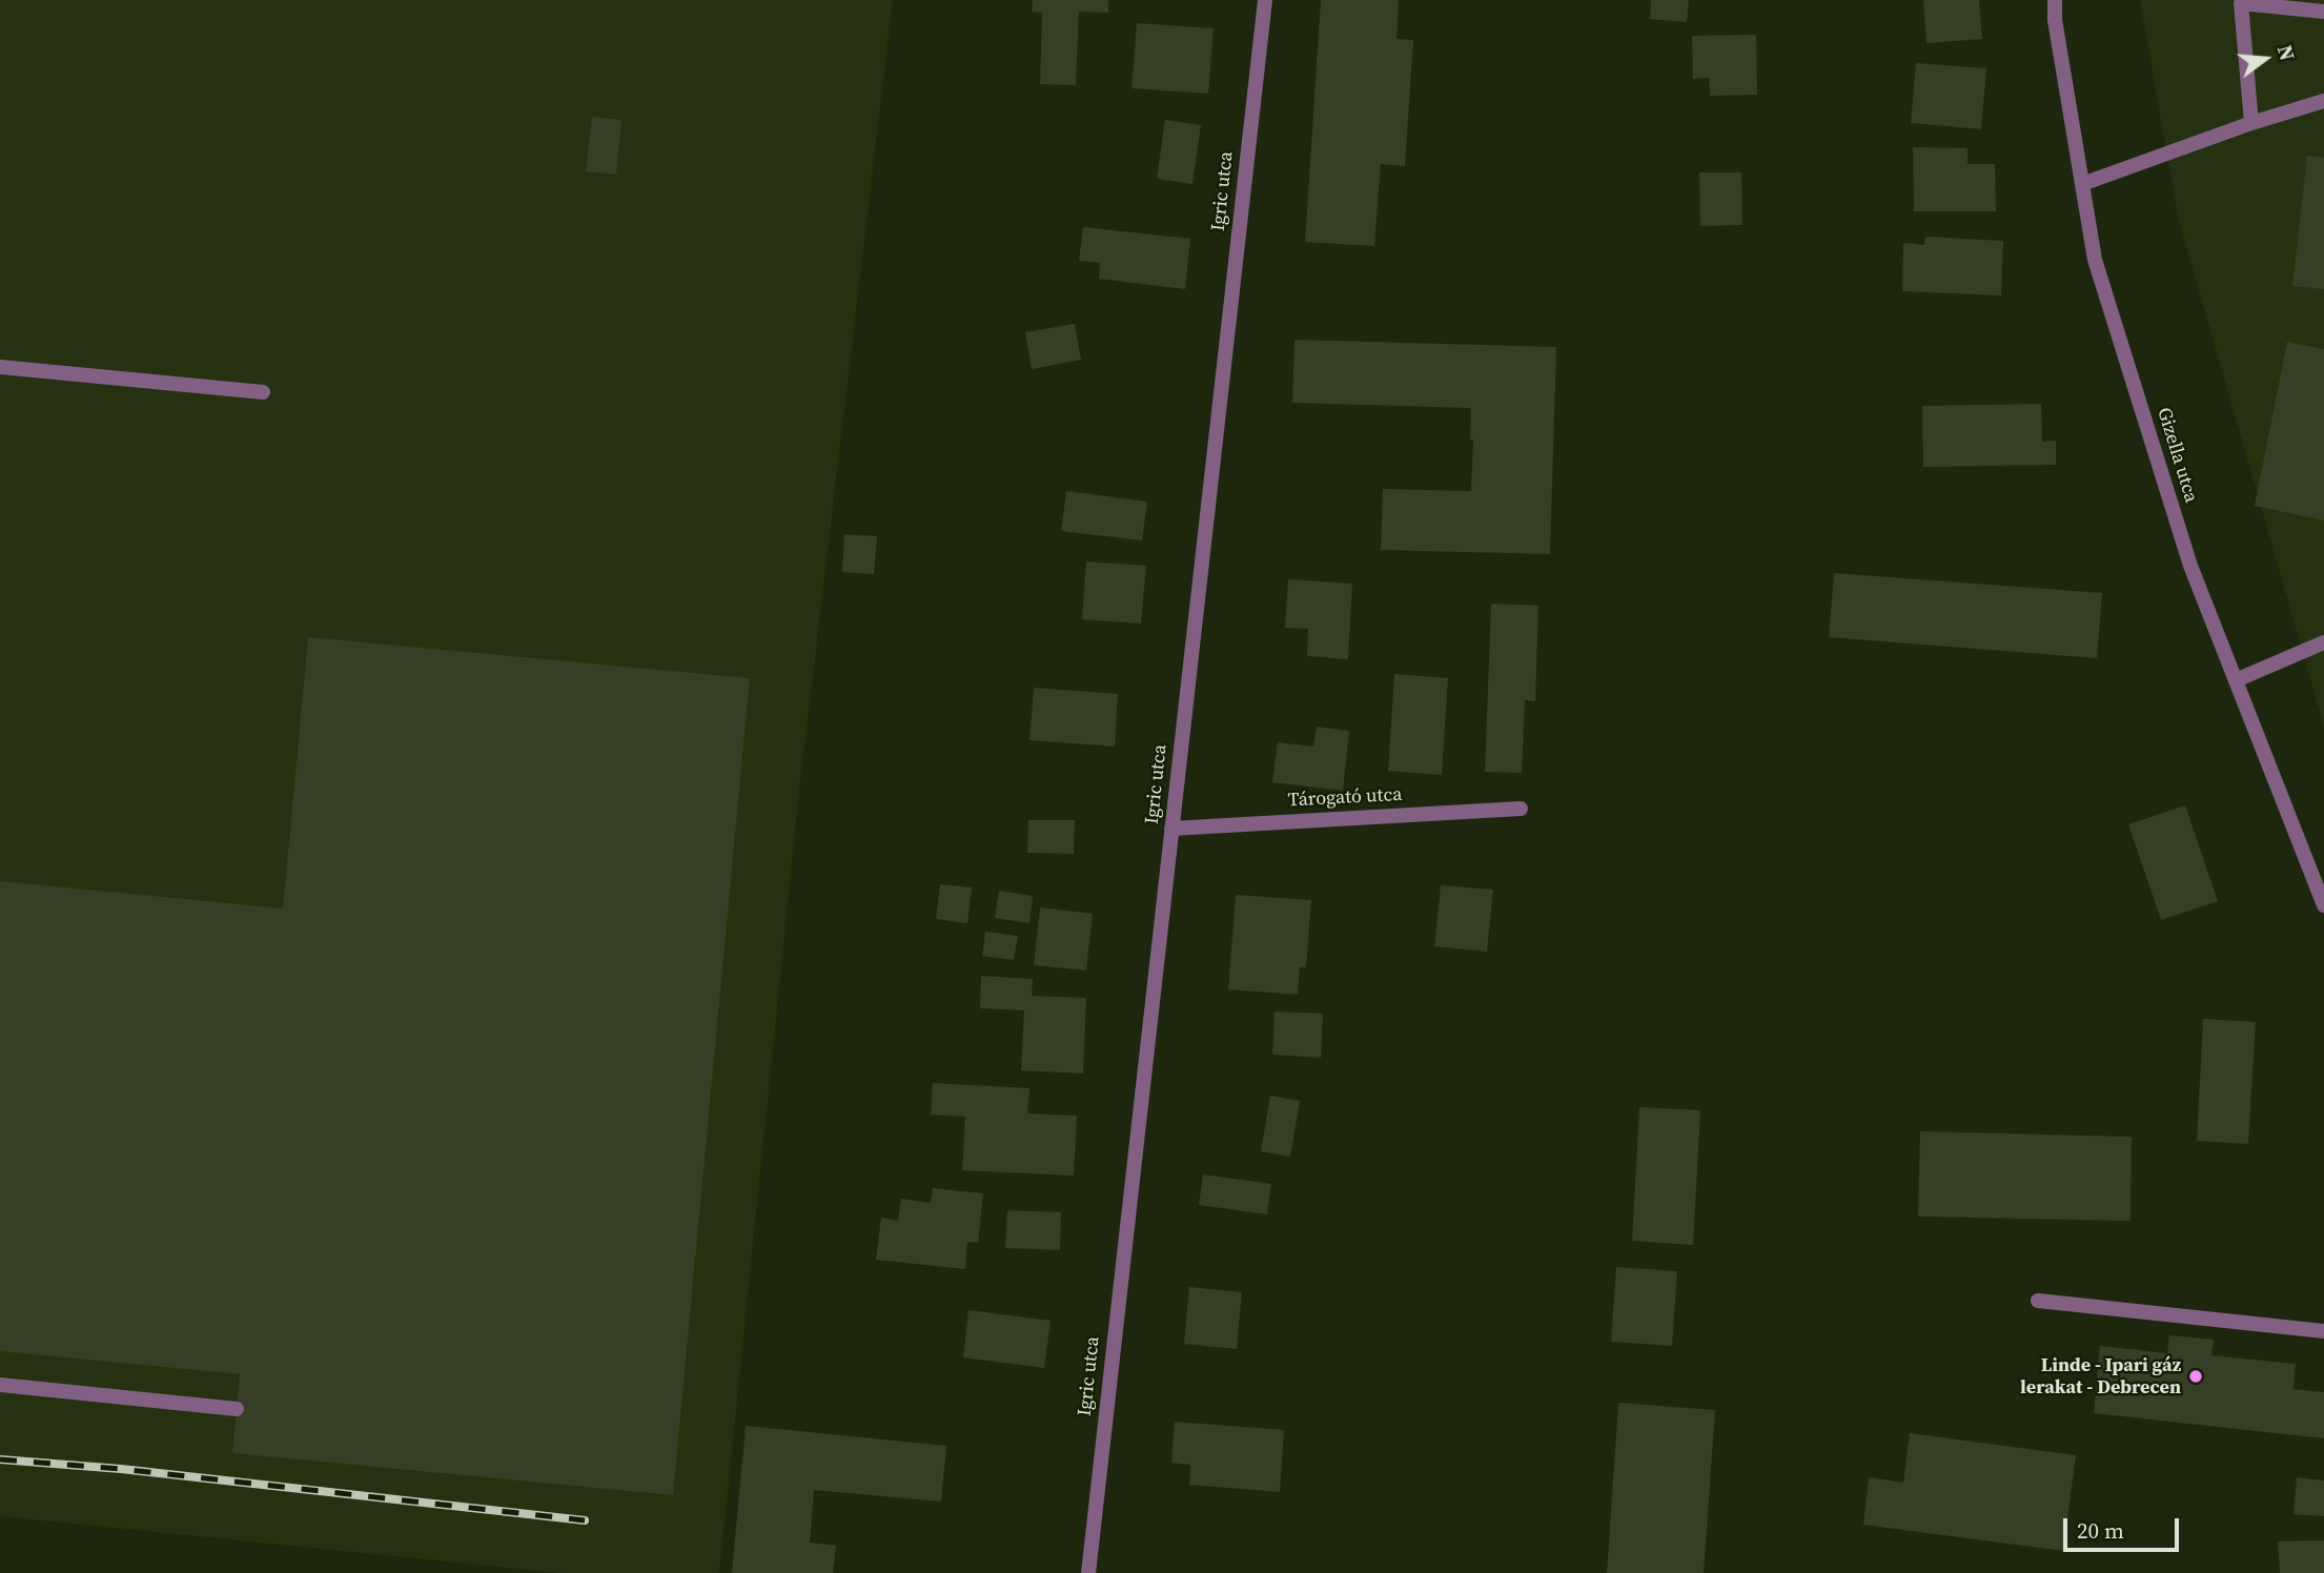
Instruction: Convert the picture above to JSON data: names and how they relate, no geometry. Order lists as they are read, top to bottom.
{
  "streets": {
    "street": ["Igric utca", "Gizella utca", "Tárogató utca"]
  },
  "crossings": [
    ["Igric utca", "Tárogató utca"]
  ],
  "places": ["Linde - Ipari gáz lerakat - Debrecen"],
  "scale_bar": "20 m",
  "north": "right"
}
